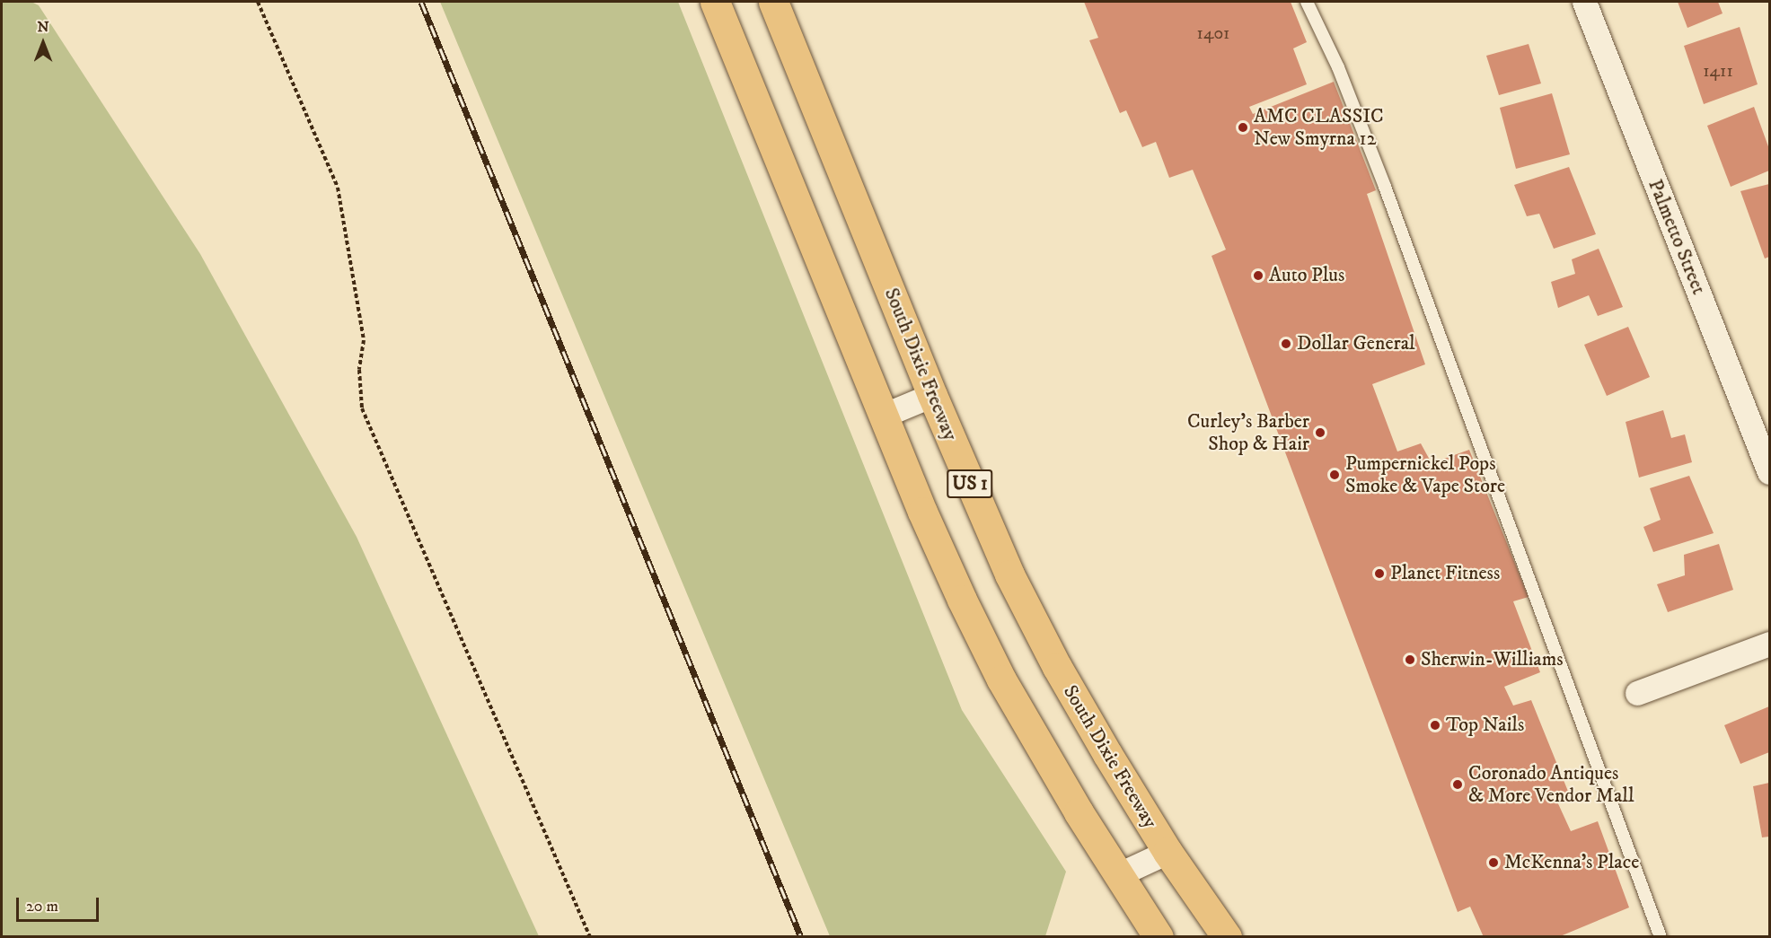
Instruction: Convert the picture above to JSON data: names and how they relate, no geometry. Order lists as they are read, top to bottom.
{
  "streets": {
    "main road": ["South Dixie Freeway", "US 1"],
    "street": ["Palmetto Street"]
  },
  "places": [
    "AMC CLASSIC New Smyrna 12",
    "Auto Plus",
    "Dollar General",
    "Curley's Barber Shop & Hair",
    "Pumpernickel Pops Smoke & Vape Store",
    "Planet Fitness",
    "Sherwin-Williams",
    "Top Nails",
    "Coronado Antiques & More Vendor Mall",
    "McKenna's Place"
  ],
  "house_numbers": ["1401", "1411"],
  "scale_bar": "20 m",
  "north": "top"
}
